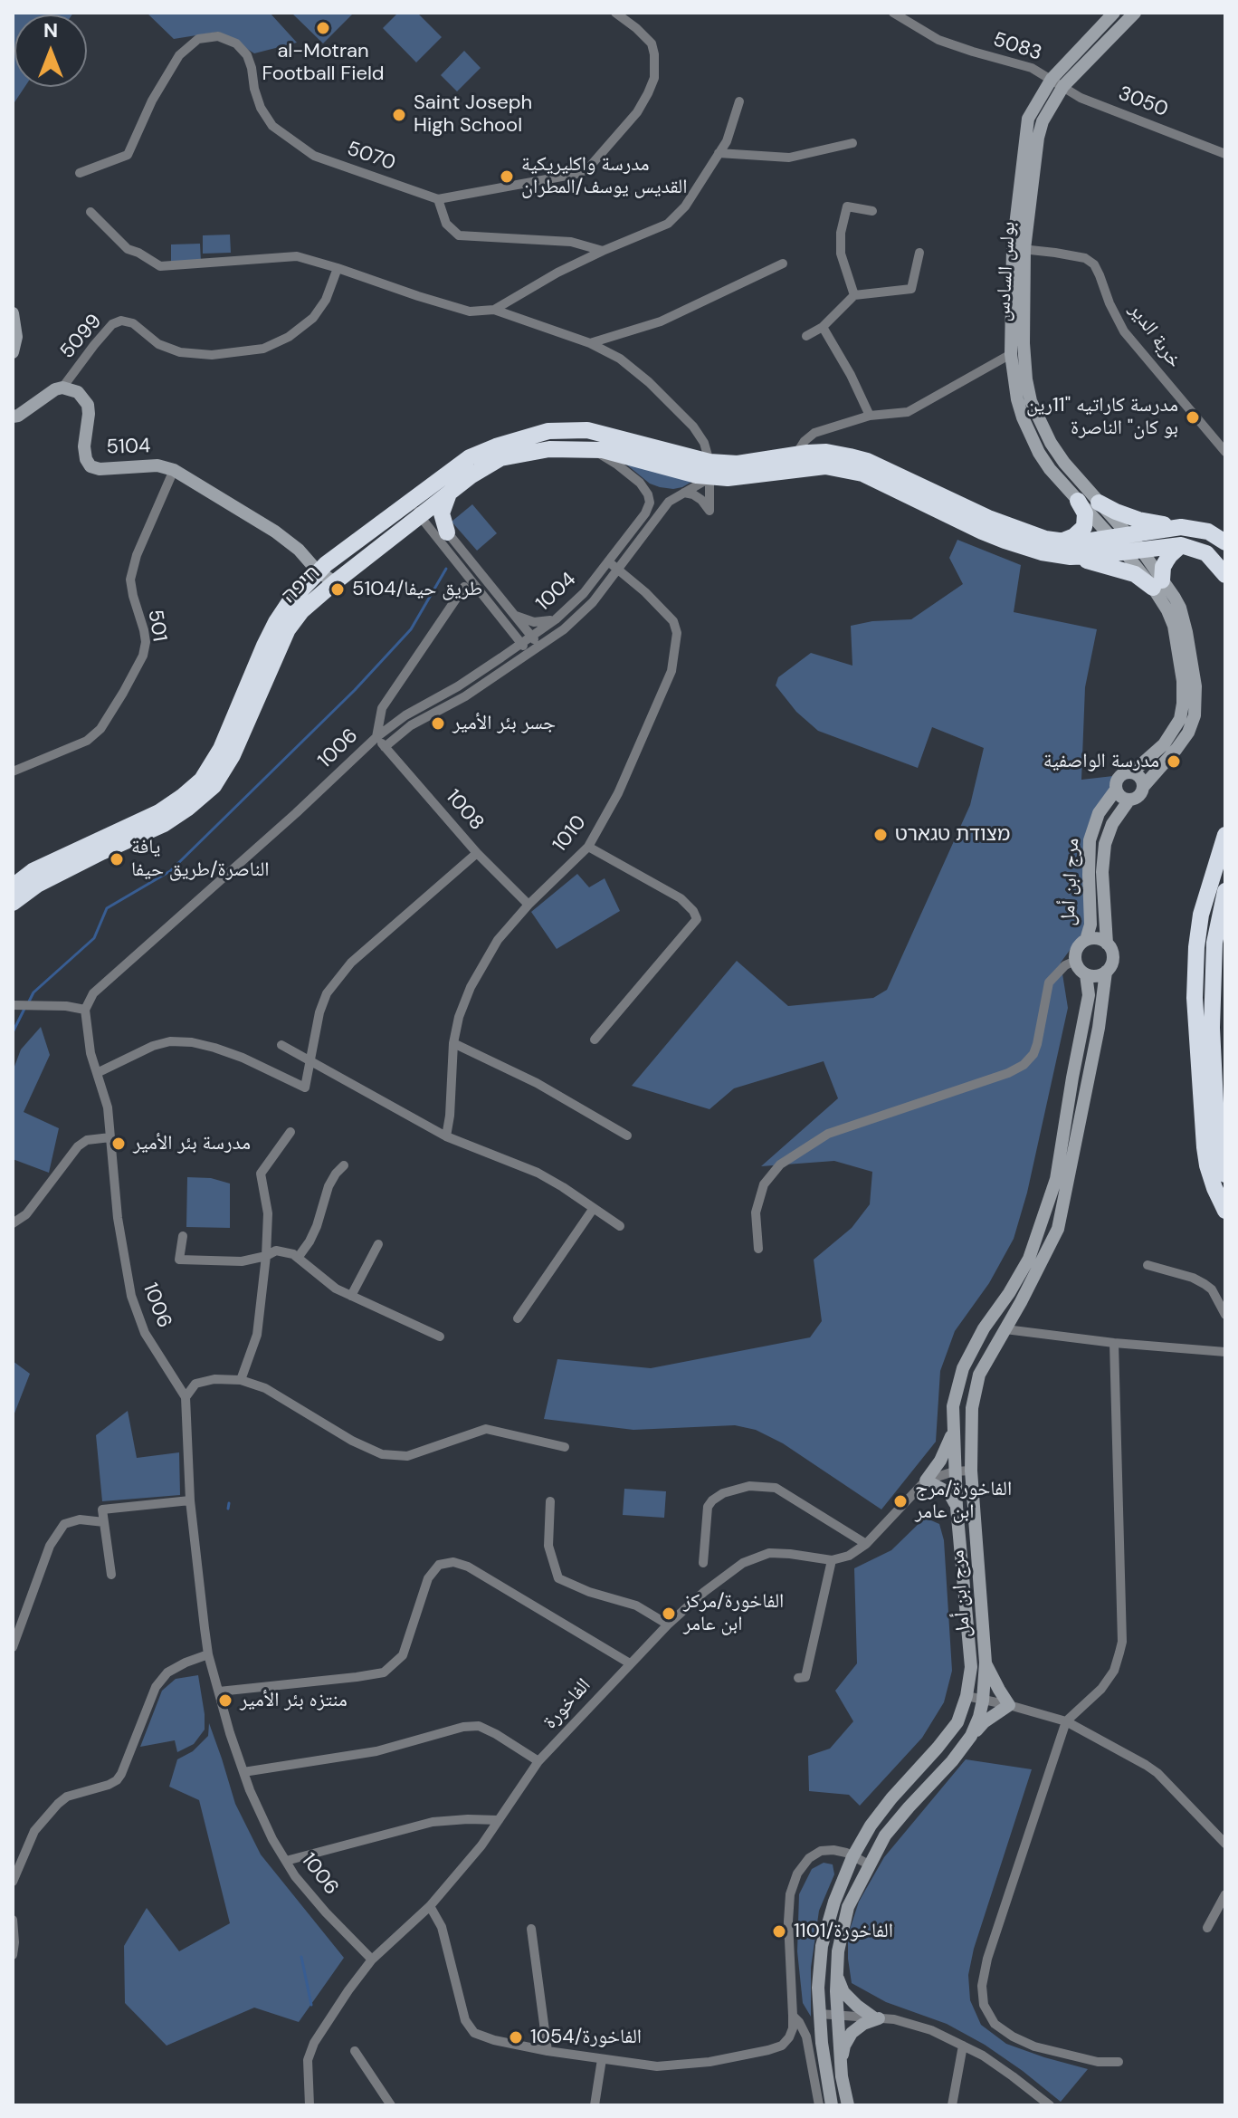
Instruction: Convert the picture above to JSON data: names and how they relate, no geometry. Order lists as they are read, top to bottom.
{
  "streets": {
    "highway": ["חיפה"],
    "street": [
      "5083",
      "3050",
      "5070",
      "بولس السادس",
      "خربة الدير",
      "5099",
      "5104",
      "1004",
      "501",
      "1006",
      "1008",
      "1010",
      "مرج ابن أمل",
      "الفاخورة"
    ]
  },
  "crossings": [
    ["5083", "3050"],
    ["5083", "بولس السادس"],
    ["3050", "بولس السادس"],
    ["بولس السادس", "خربة الدير"],
    ["5099", "5104"],
    ["5104", "חיפה"],
    ["5104", "501"],
    ["חיפה", "1004"],
    ["חיפה", "1010"],
    ["1004", "1006"],
    ["1004", "1008"],
    ["1004", "1010"],
    ["1006", "1008"],
    ["1006", "الفاخورة"],
    ["1008", "1010"]
  ],
  "places": [
    "al-Motran Football Field",
    "Saint Joseph High School",
    "مدرسة واكليريكية القديس يوسف/المطران",
    "مدرسة كاراتيه \"11رين بو كان\" الناصرة",
    "طريق حيفا/5104",
    "جسر بئر الأمير",
    "مدرسة الواصفية",
    "מצודת טגארט",
    "يافة الناصرة/طريق حيفا",
    "مدرسة بئر الأمير",
    "الفاخورة/مرج ابن عامر",
    "الفاخورة/مركز ابن عامر",
    "منتزه بئر الأمير",
    "الفاخورة/1101",
    "الفاخورة/1054"
  ],
  "north": "top"
}
